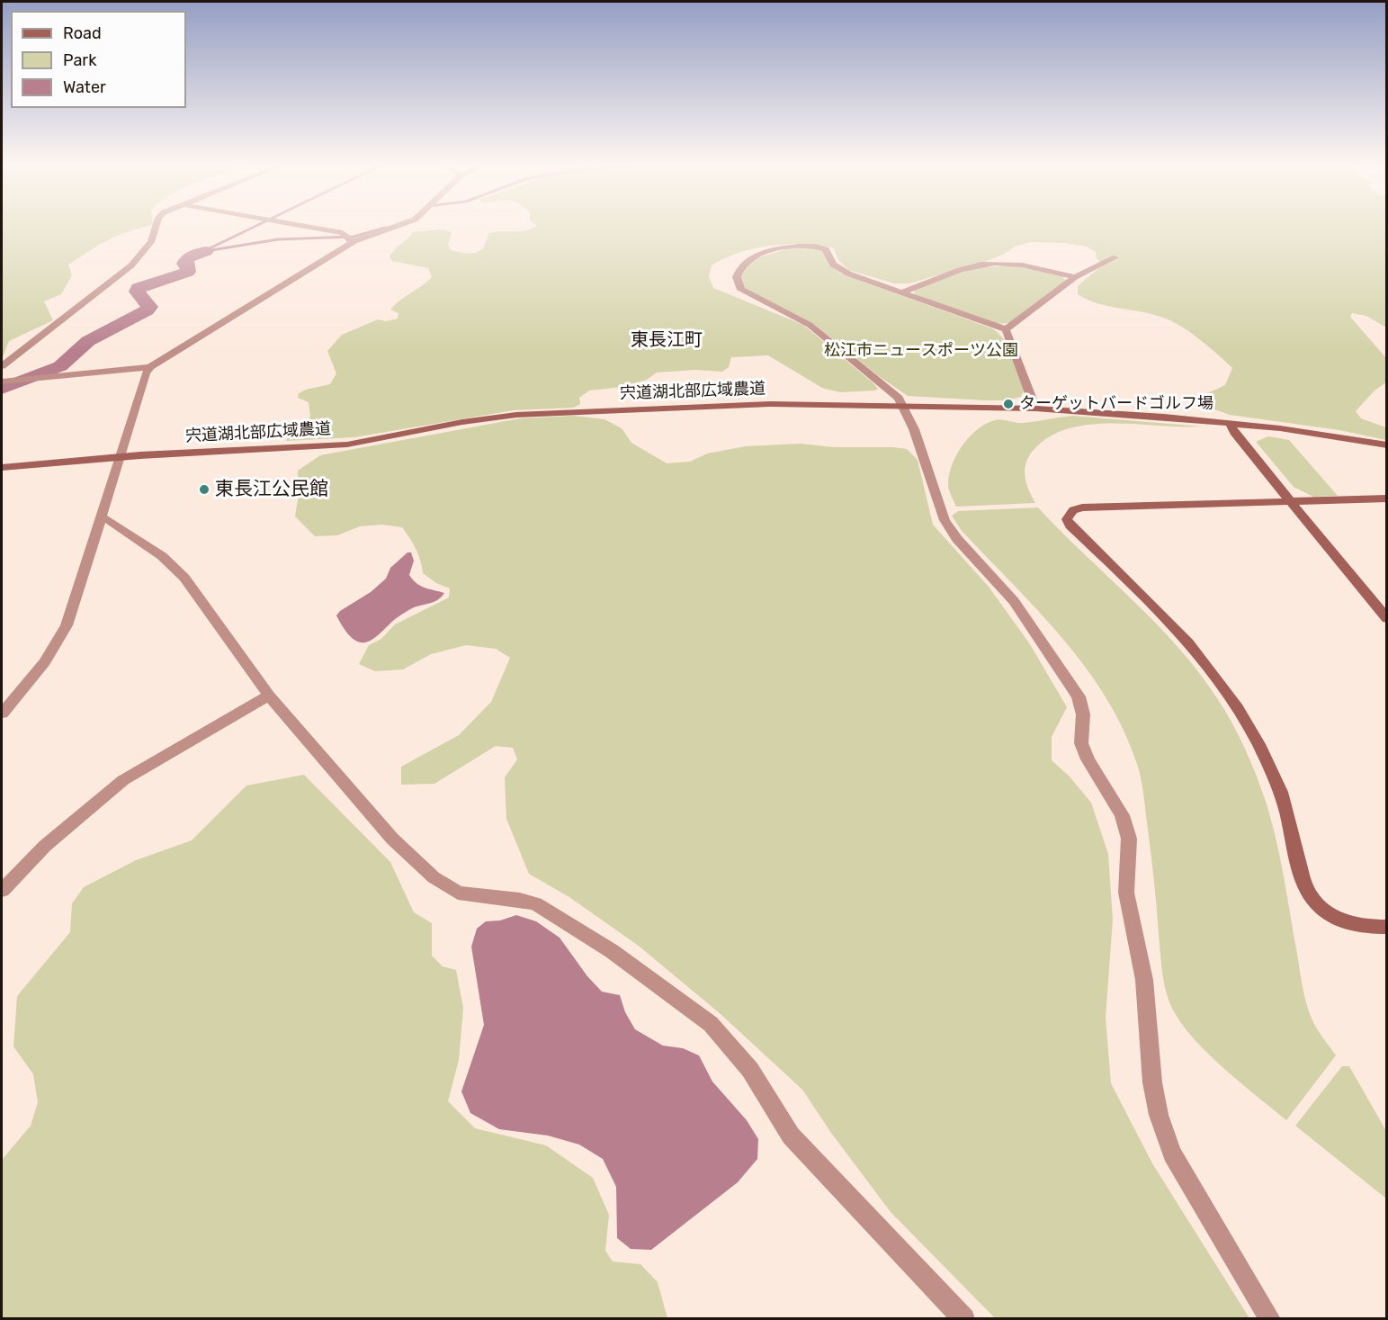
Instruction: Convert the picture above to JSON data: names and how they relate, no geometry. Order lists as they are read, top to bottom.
{
  "streets": {
    "street": ["宍道湖北部広域農道"]
  },
  "districts": ["東長江町"],
  "parks": ["松江市ニュースポーツ公園"],
  "places": ["ターゲットバードゴルフ場", "東長江公民館"],
  "legend": ["Road", "Park", "Water"]
}
